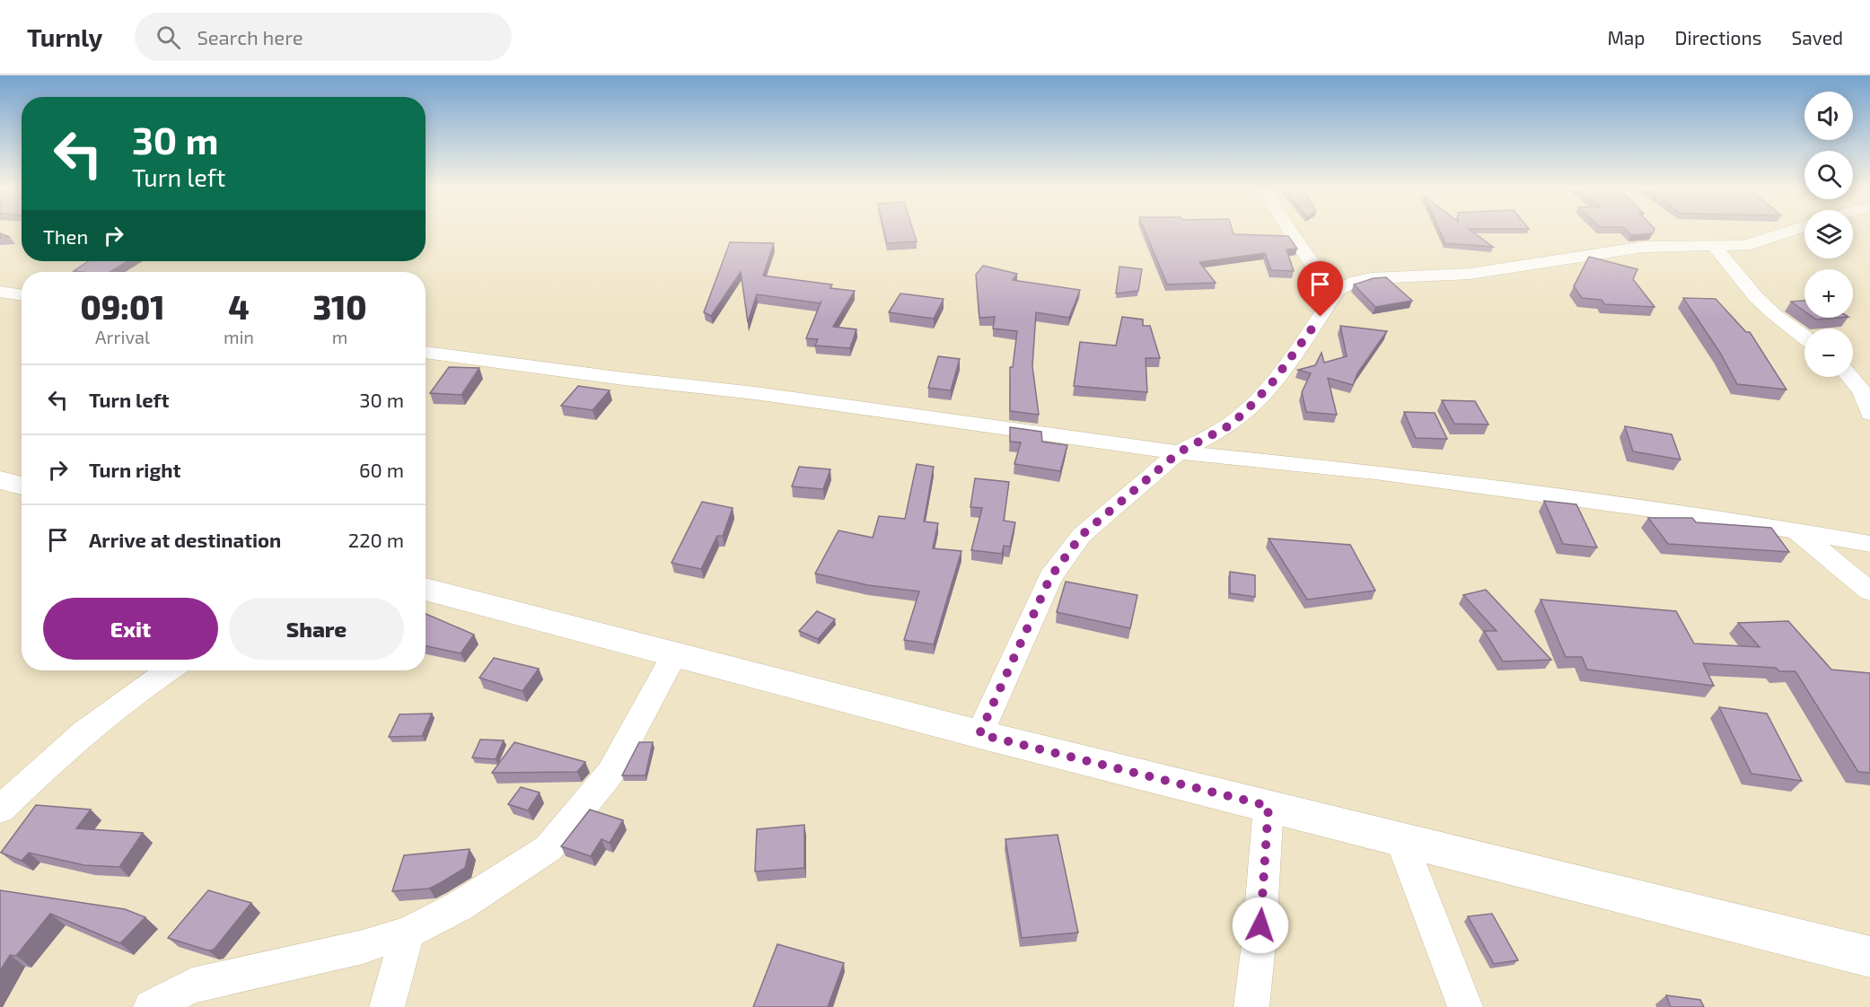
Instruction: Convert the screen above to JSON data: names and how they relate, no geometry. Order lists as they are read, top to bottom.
{
  "page": {
    "header": "Turnly",
    "search": "Search here",
    "nav": ["Map", "Directions", "Saved"],
    "map_buttons": ["+", "−"],
    "turn": ["30 m", "Turn left"],
    "then": "Then",
    "eta": [
      "09:01",
      "Arrival",
      "4",
      "min",
      "310",
      "m"
    ],
    "list": [
      {
        "name": "Turn left",
        "value": "30 m"
      },
      {
        "name": "Turn right",
        "value": "60 m"
      },
      {
        "name": "Arrive at destination",
        "value": "220 m"
      }
    ],
    "buttons": ["Exit", "Share"]
  }
}
